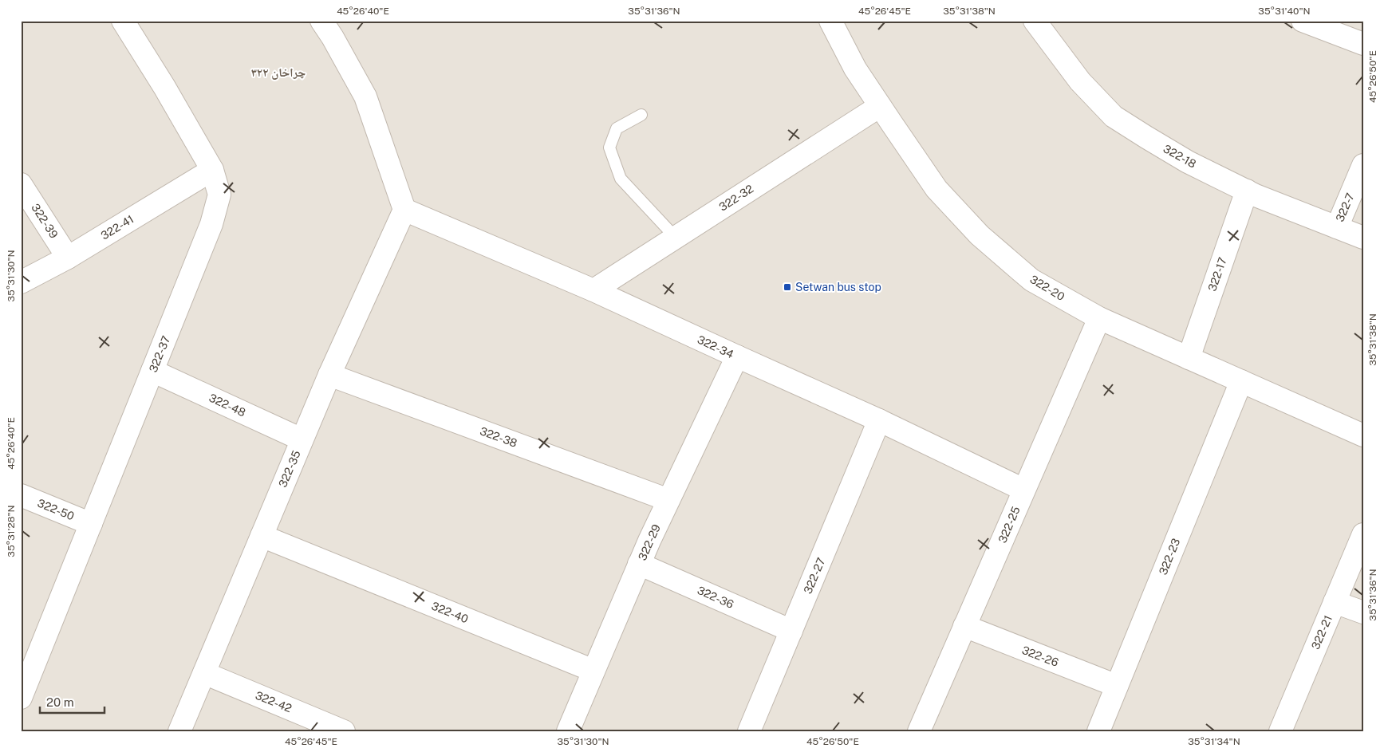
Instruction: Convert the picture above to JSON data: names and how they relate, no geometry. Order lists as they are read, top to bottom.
{
  "streets": {
    "street": [
      "322-18",
      "322-32",
      "322-7",
      "322-39",
      "322-41",
      "322-17",
      "322-20",
      "322-34",
      "322-37",
      "322-48",
      "322-38",
      "322-35",
      "322-50",
      "322-25",
      "322-29",
      "322-23",
      "322-27",
      "322-36",
      "322-40",
      "322-21",
      "322-26",
      "322-42"
    ]
  },
  "crossings": [
    ["322-18", "322-7"],
    ["322-18", "322-17"],
    ["322-32", "322-20"],
    ["322-32", "322-34"],
    ["322-39", "322-41"],
    ["322-41", "322-37"],
    ["322-17", "322-20"],
    ["322-20", "322-25"],
    ["322-20", "322-23"],
    ["322-34", "322-35"],
    ["322-34", "322-25"],
    ["322-34", "322-29"],
    ["322-34", "322-27"],
    ["322-37", "322-48"],
    ["322-37", "322-50"],
    ["322-48", "322-35"],
    ["322-38", "322-35"],
    ["322-38", "322-29"],
    ["322-35", "322-40"],
    ["322-35", "322-42"],
    ["322-25", "322-26"],
    ["322-29", "322-36"],
    ["322-29", "322-40"],
    ["322-23", "322-26"],
    ["322-27", "322-36"]
  ],
  "districts": ["چراخان ٣٢٢"],
  "places": {
    "transit": ["Setwan bus stop"]
  },
  "scale_bar": "20 m",
  "coordinates": [
    "45°26'40\"E",
    "35°31'36\"N",
    "45°26'45\"E",
    "35°31'38\"N",
    "35°31'40\"N",
    "45°26'50\"E",
    "35°31'30\"N",
    "35°31'28\"N",
    "35°31'34\"N"
  ]
}
